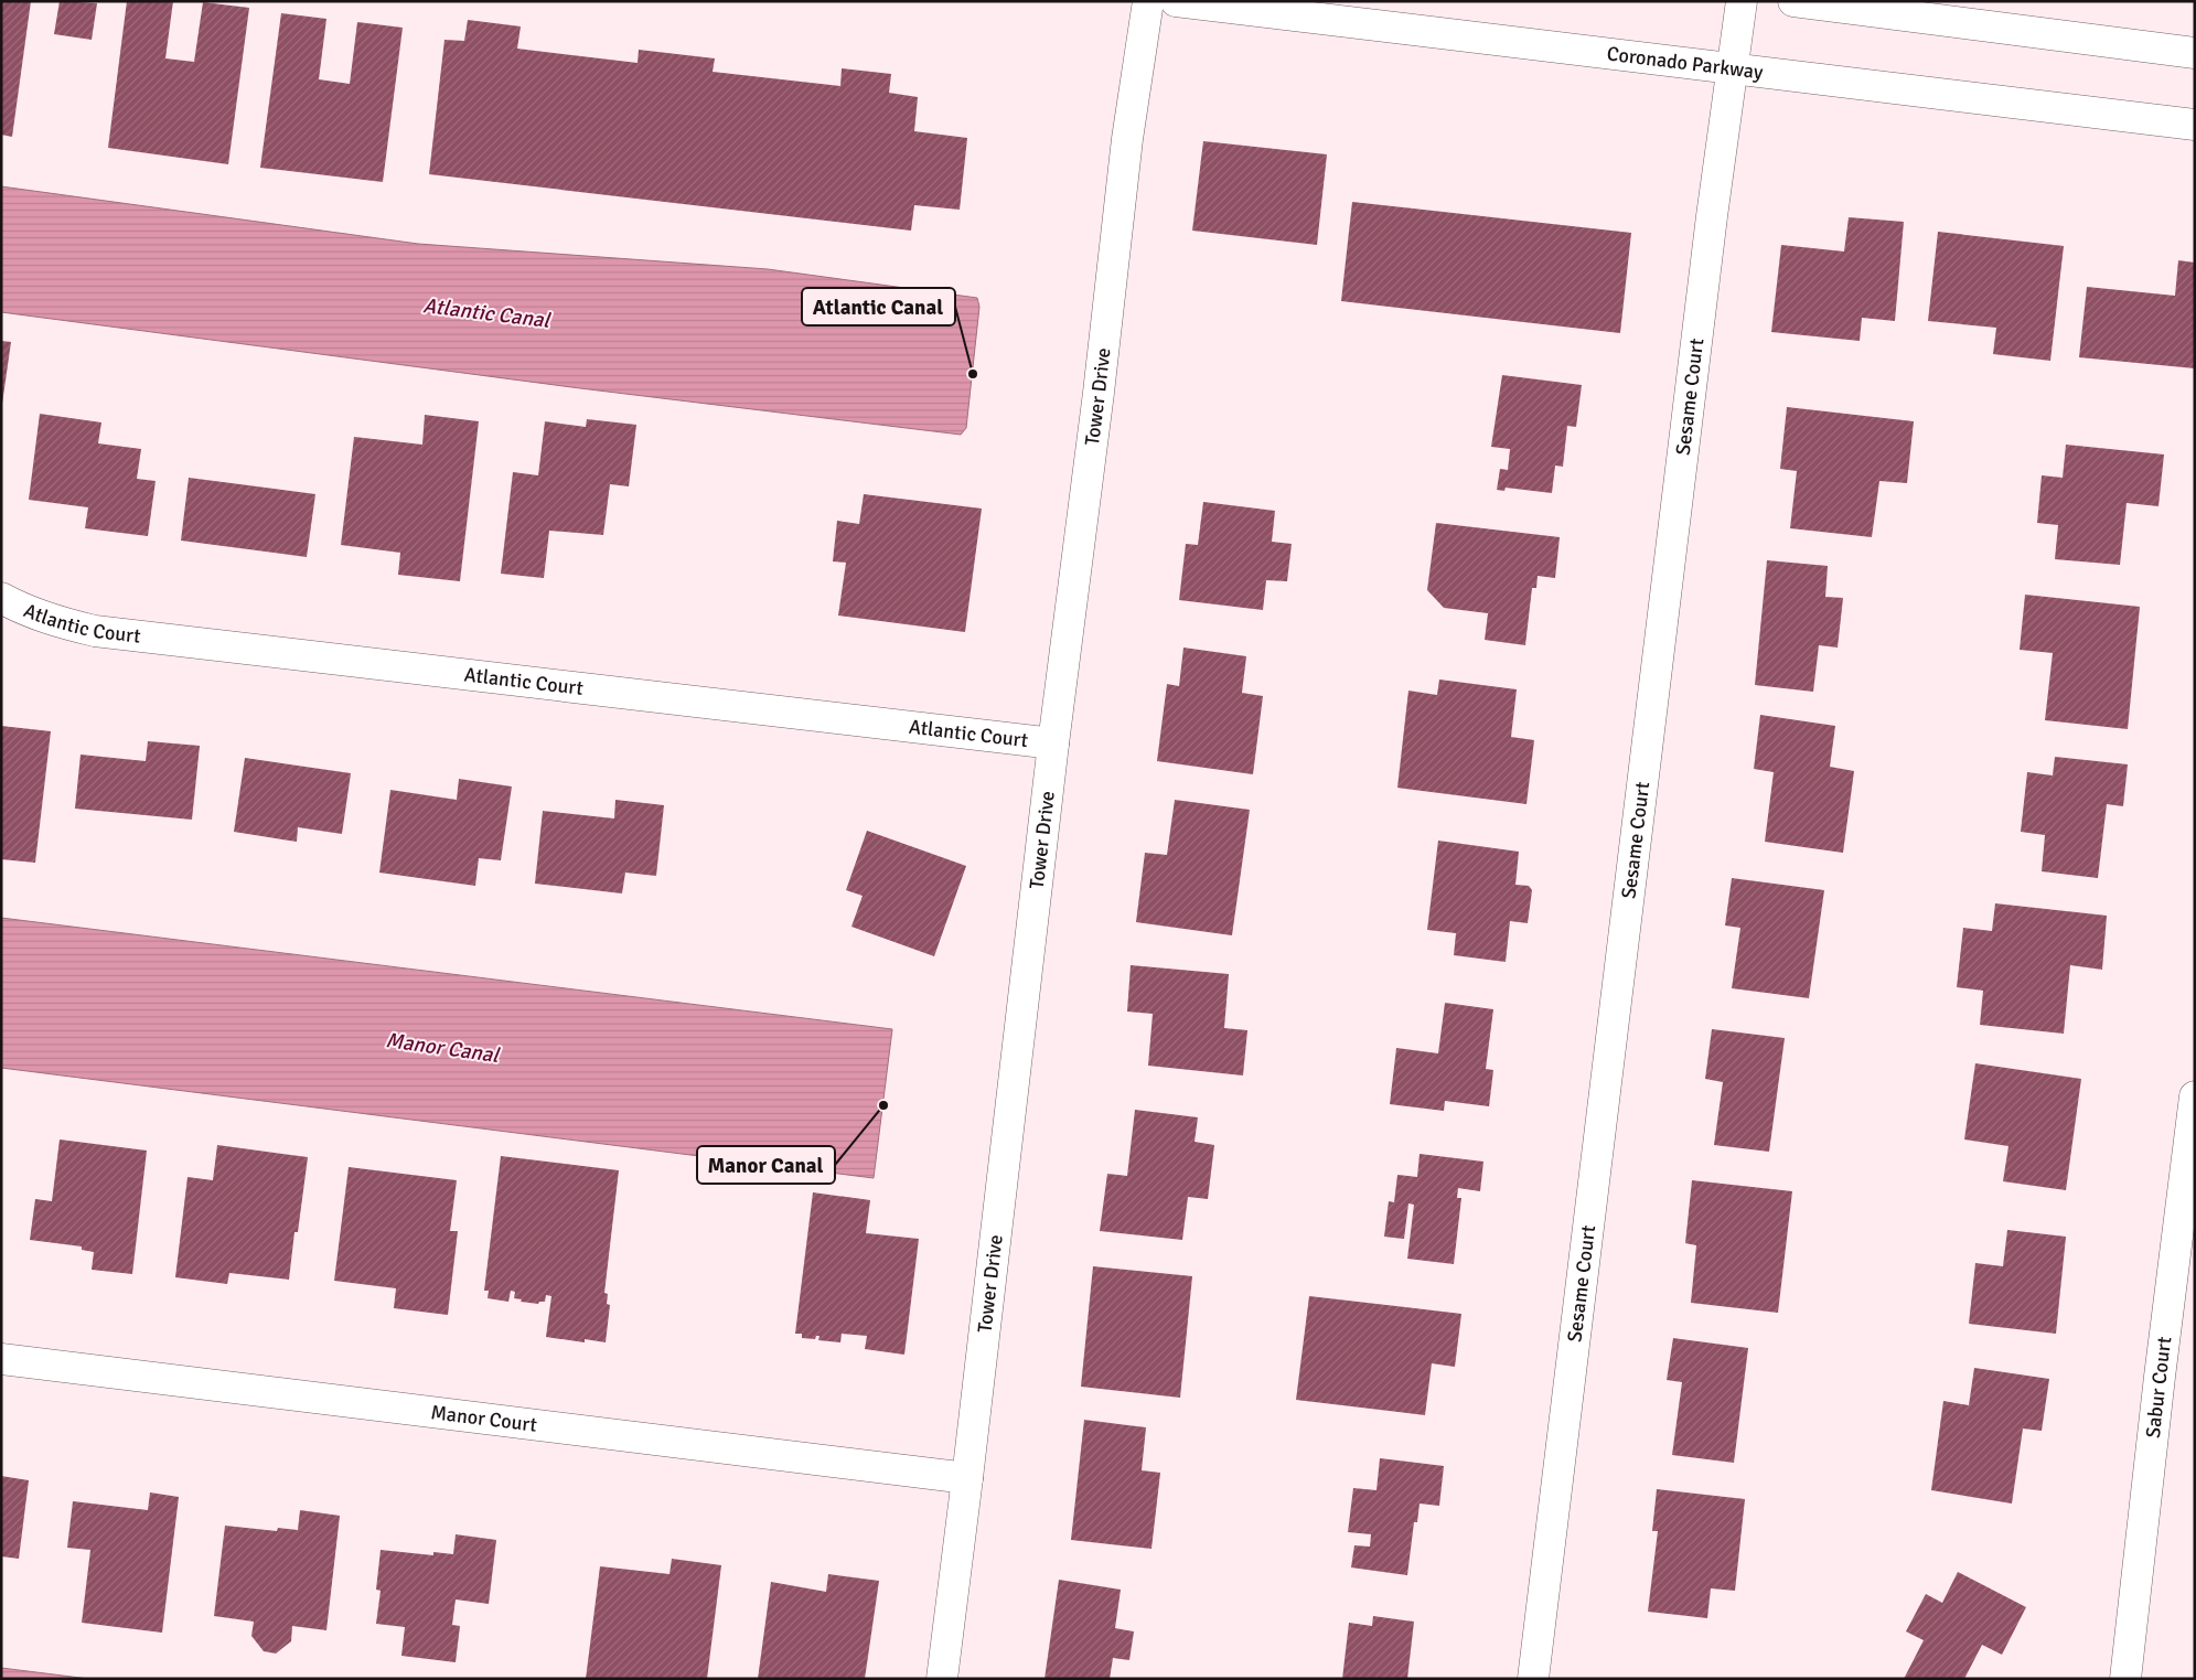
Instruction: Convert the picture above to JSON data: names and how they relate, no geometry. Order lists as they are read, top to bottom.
{
  "streets": {
    "street": [
      "Coronado Parkway",
      "Tower Drive",
      "Sesame Court",
      "Atlantic Court",
      "Sabur Court",
      "Manor Court"
    ]
  },
  "crossings": [
    ["Coronado Parkway", "Sesame Court"],
    ["Tower Drive", "Atlantic Court"],
    ["Tower Drive", "Manor Court"]
  ],
  "water": ["Atlantic Canal", "Manor Canal"],
  "places": ["Atlantic Canal", "Manor Canal"]
}
